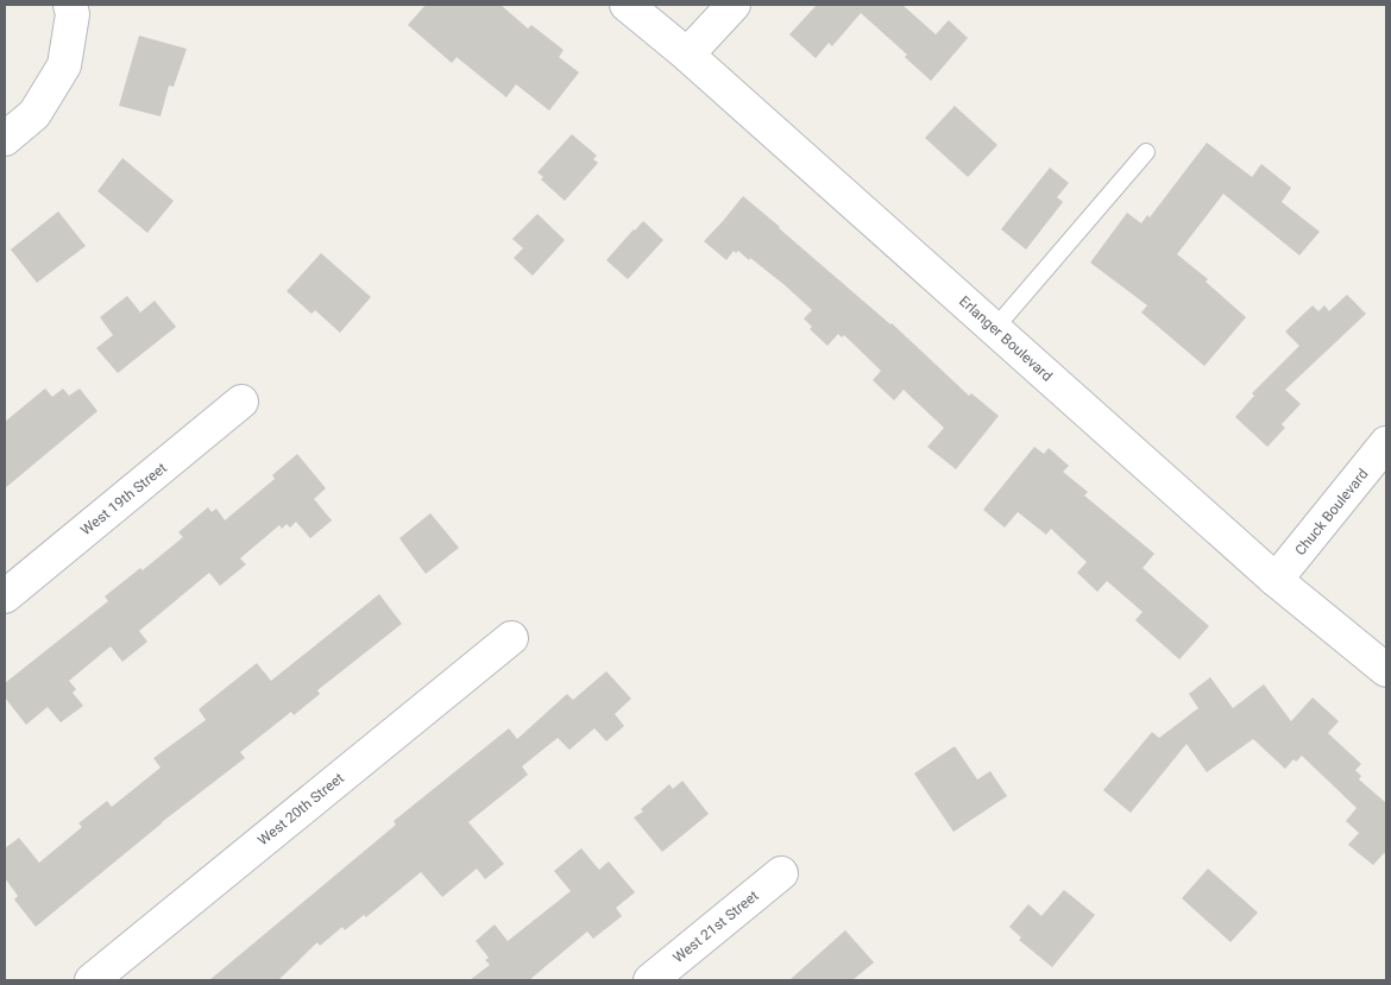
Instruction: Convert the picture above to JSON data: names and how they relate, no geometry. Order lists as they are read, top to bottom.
{
  "streets": {
    "street": [
      "Erlanger Boulevard",
      "West 19th Street",
      "Chuck Boulevard",
      "West 20th Street",
      "West 21st Street"
    ]
  },
  "crossings": [
    ["Erlanger Boulevard", "Chuck Boulevard"]
  ]
}
